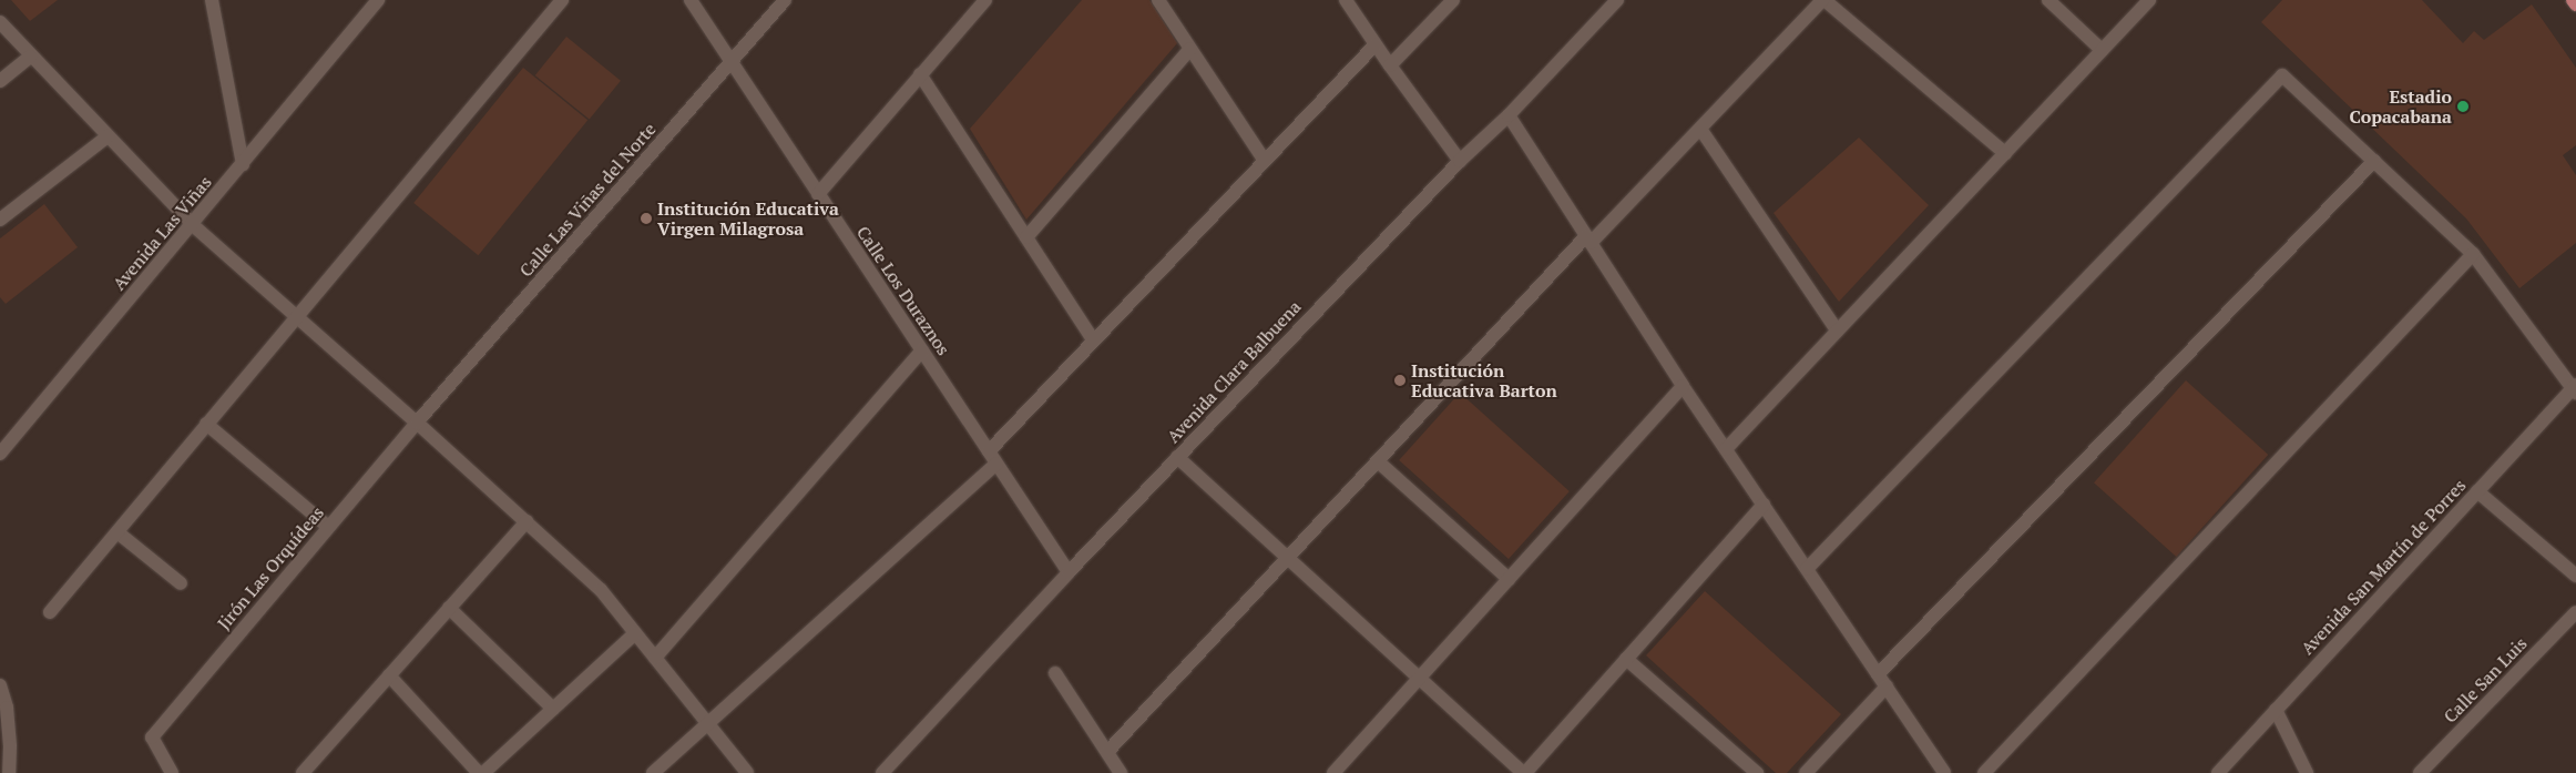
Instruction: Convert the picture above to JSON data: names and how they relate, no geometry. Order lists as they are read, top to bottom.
{
  "streets": {
    "street": [
      "Calle Las Viñas del Norte",
      "Avenida Las Viñas",
      "Calle Los Duraznos",
      "Avenida Clara Balbuena",
      "Avenida San Martín de Porres",
      "Jirón Las Orquídeas",
      "Calle San Luis"
    ]
  },
  "crossings": [
    ["Calle Las Viñas del Norte", "Calle Los Duraznos"],
    ["Calle Las Viñas del Norte", "Jirón Las Orquídeas"],
    ["Calle Los Duraznos", "Avenida Clara Balbuena"]
  ],
  "places": ["Estadio Copacabana", "Institución Educativa Virgen Milagrosa", "Institución Educativa Barton"]
}
